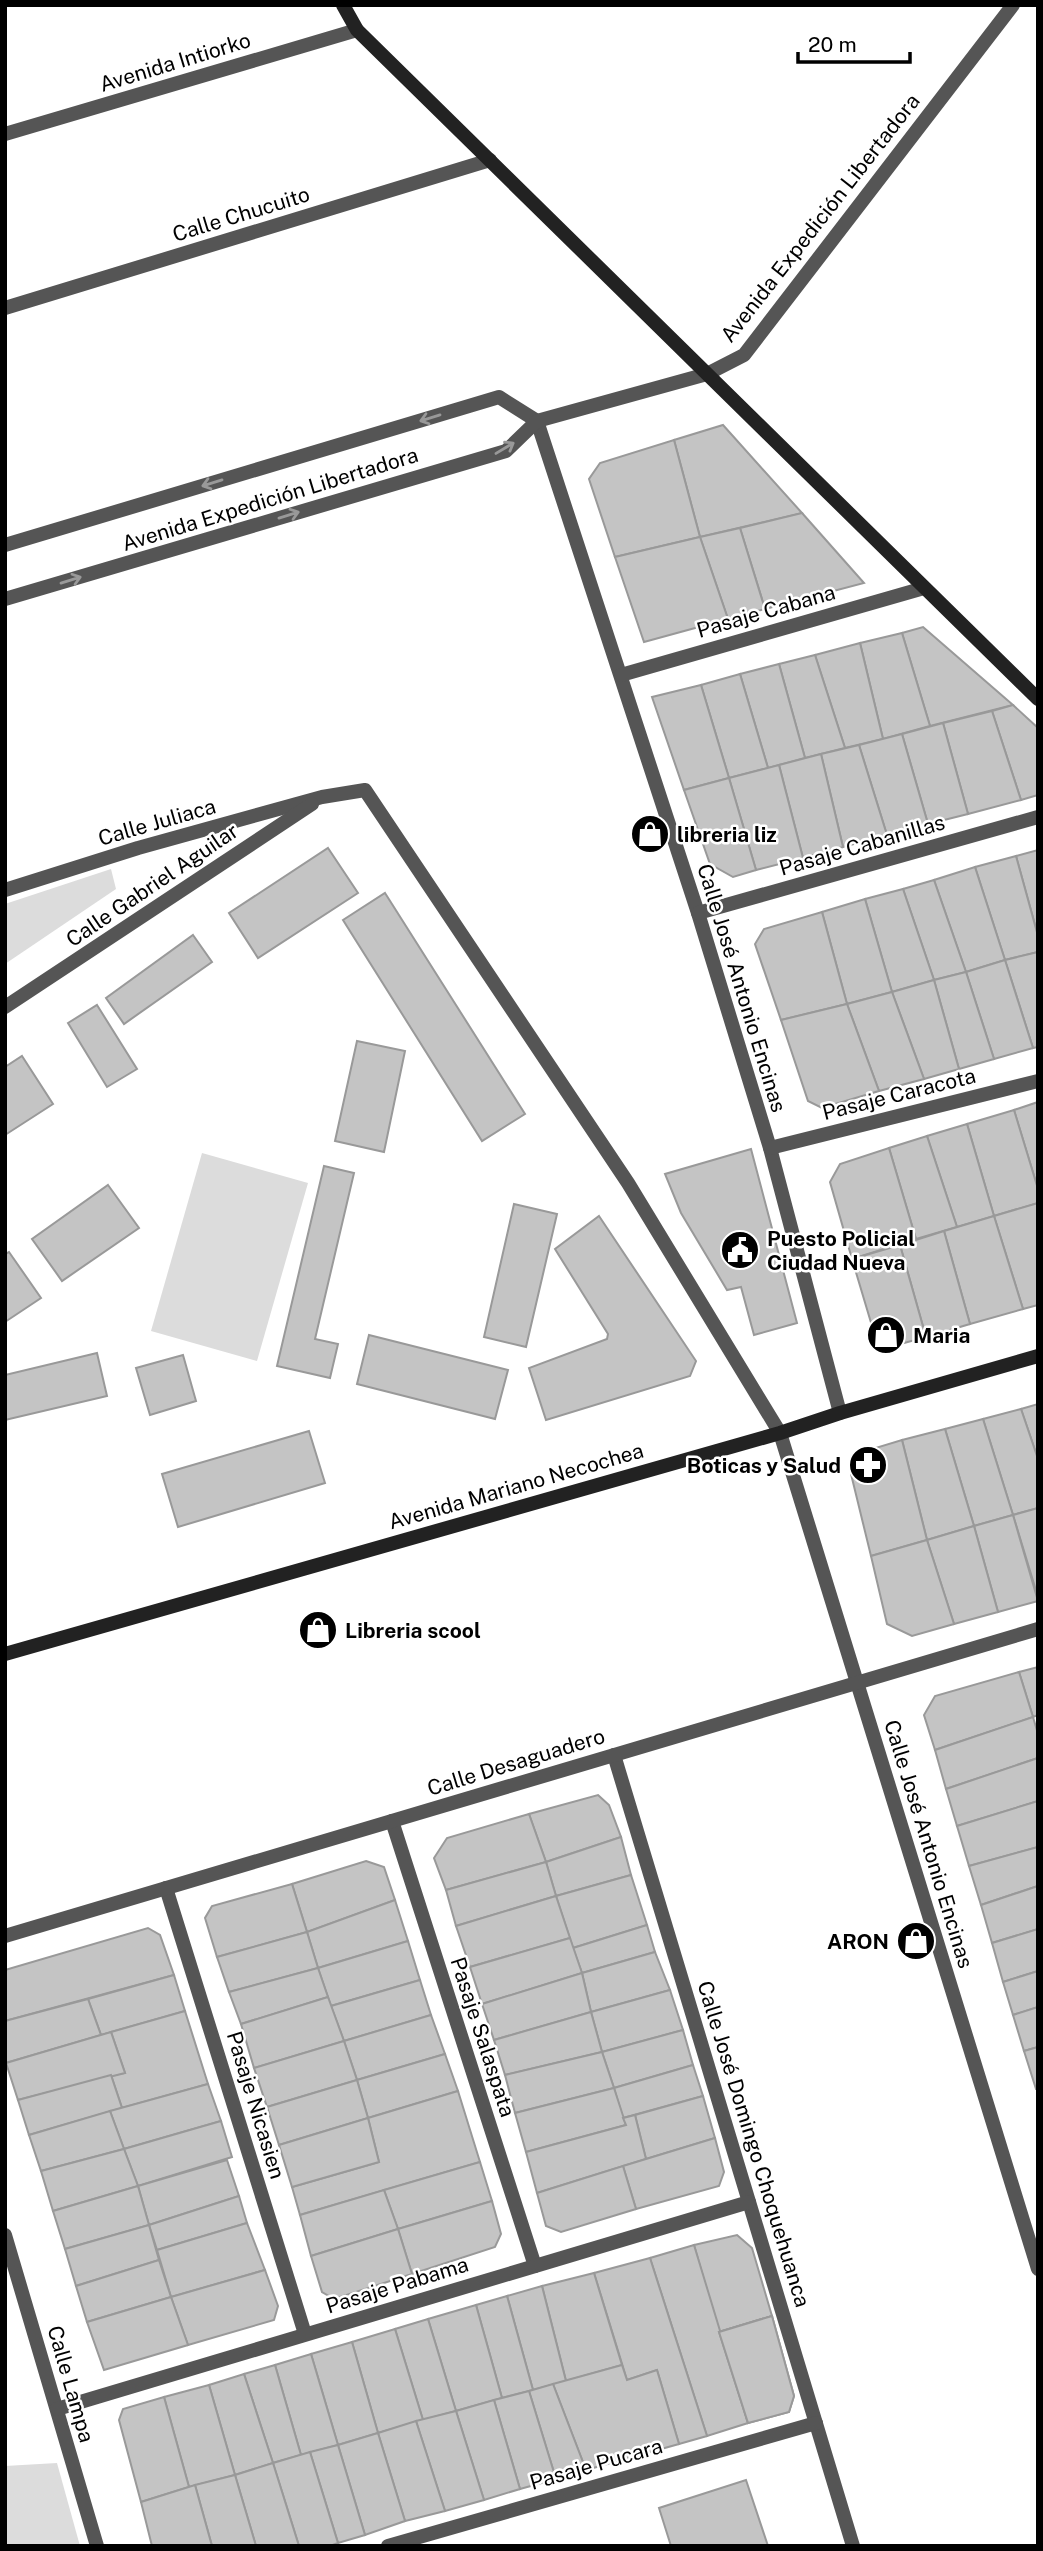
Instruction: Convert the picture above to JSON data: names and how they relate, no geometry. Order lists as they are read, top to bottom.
{
  "streets": {
    "main road": ["Avenida Mariano Necochea"],
    "street": [
      "Avenida Intiorko",
      "Calle Chucuito",
      "Avenida Expedición Libertadora",
      "Pasaje Cabana",
      "Calle Juliaca",
      "Pasaje Cabanillas",
      "Calle Gabriel Aguilar",
      "Calle José Antonio Encinas",
      "Pasaje Caracota",
      "Calle Desaguadero",
      "Pasaje Salaspata",
      "Pasaje Nicasien",
      "Calle José Domingo Choquehuanca",
      "Pasaje Pabama",
      "Calle Lampa",
      "Pasaje Pucara"
    ]
  },
  "crossings": [
    ["Avenida Expedición Libertadora", "Calle José Antonio Encinas"],
    ["Pasaje Cabana", "Calle José Antonio Encinas"],
    ["Calle Juliaca", "Calle Gabriel Aguilar"],
    ["Calle Juliaca", "Calle José Antonio Encinas"],
    ["Calle Juliaca", "Avenida Mariano Necochea"],
    ["Pasaje Cabanillas", "Calle José Antonio Encinas"],
    ["Calle José Antonio Encinas", "Pasaje Caracota"],
    ["Calle José Antonio Encinas", "Avenida Mariano Necochea"],
    ["Calle José Antonio Encinas", "Calle Desaguadero"],
    ["Calle Desaguadero", "Pasaje Salaspata"],
    ["Calle Desaguadero", "Pasaje Nicasien"],
    ["Calle Desaguadero", "Calle José Domingo Choquehuanca"],
    ["Pasaje Salaspata", "Pasaje Pabama"],
    ["Pasaje Nicasien", "Pasaje Pabama"],
    ["Calle José Domingo Choquehuanca", "Pasaje Pabama"],
    ["Calle José Domingo Choquehuanca", "Pasaje Pucara"],
    ["Pasaje Pabama", "Calle Lampa"]
  ],
  "places": {
    "shop": [
      "libreria liz",
      "Maria",
      "Libreria scool",
      "ARON"
    ],
    "public building": ["Puesto Policial Ciudad Nueva"],
    "pharmacy": ["Boticas y Salud"]
  },
  "scale_bar": "20 m"
}
